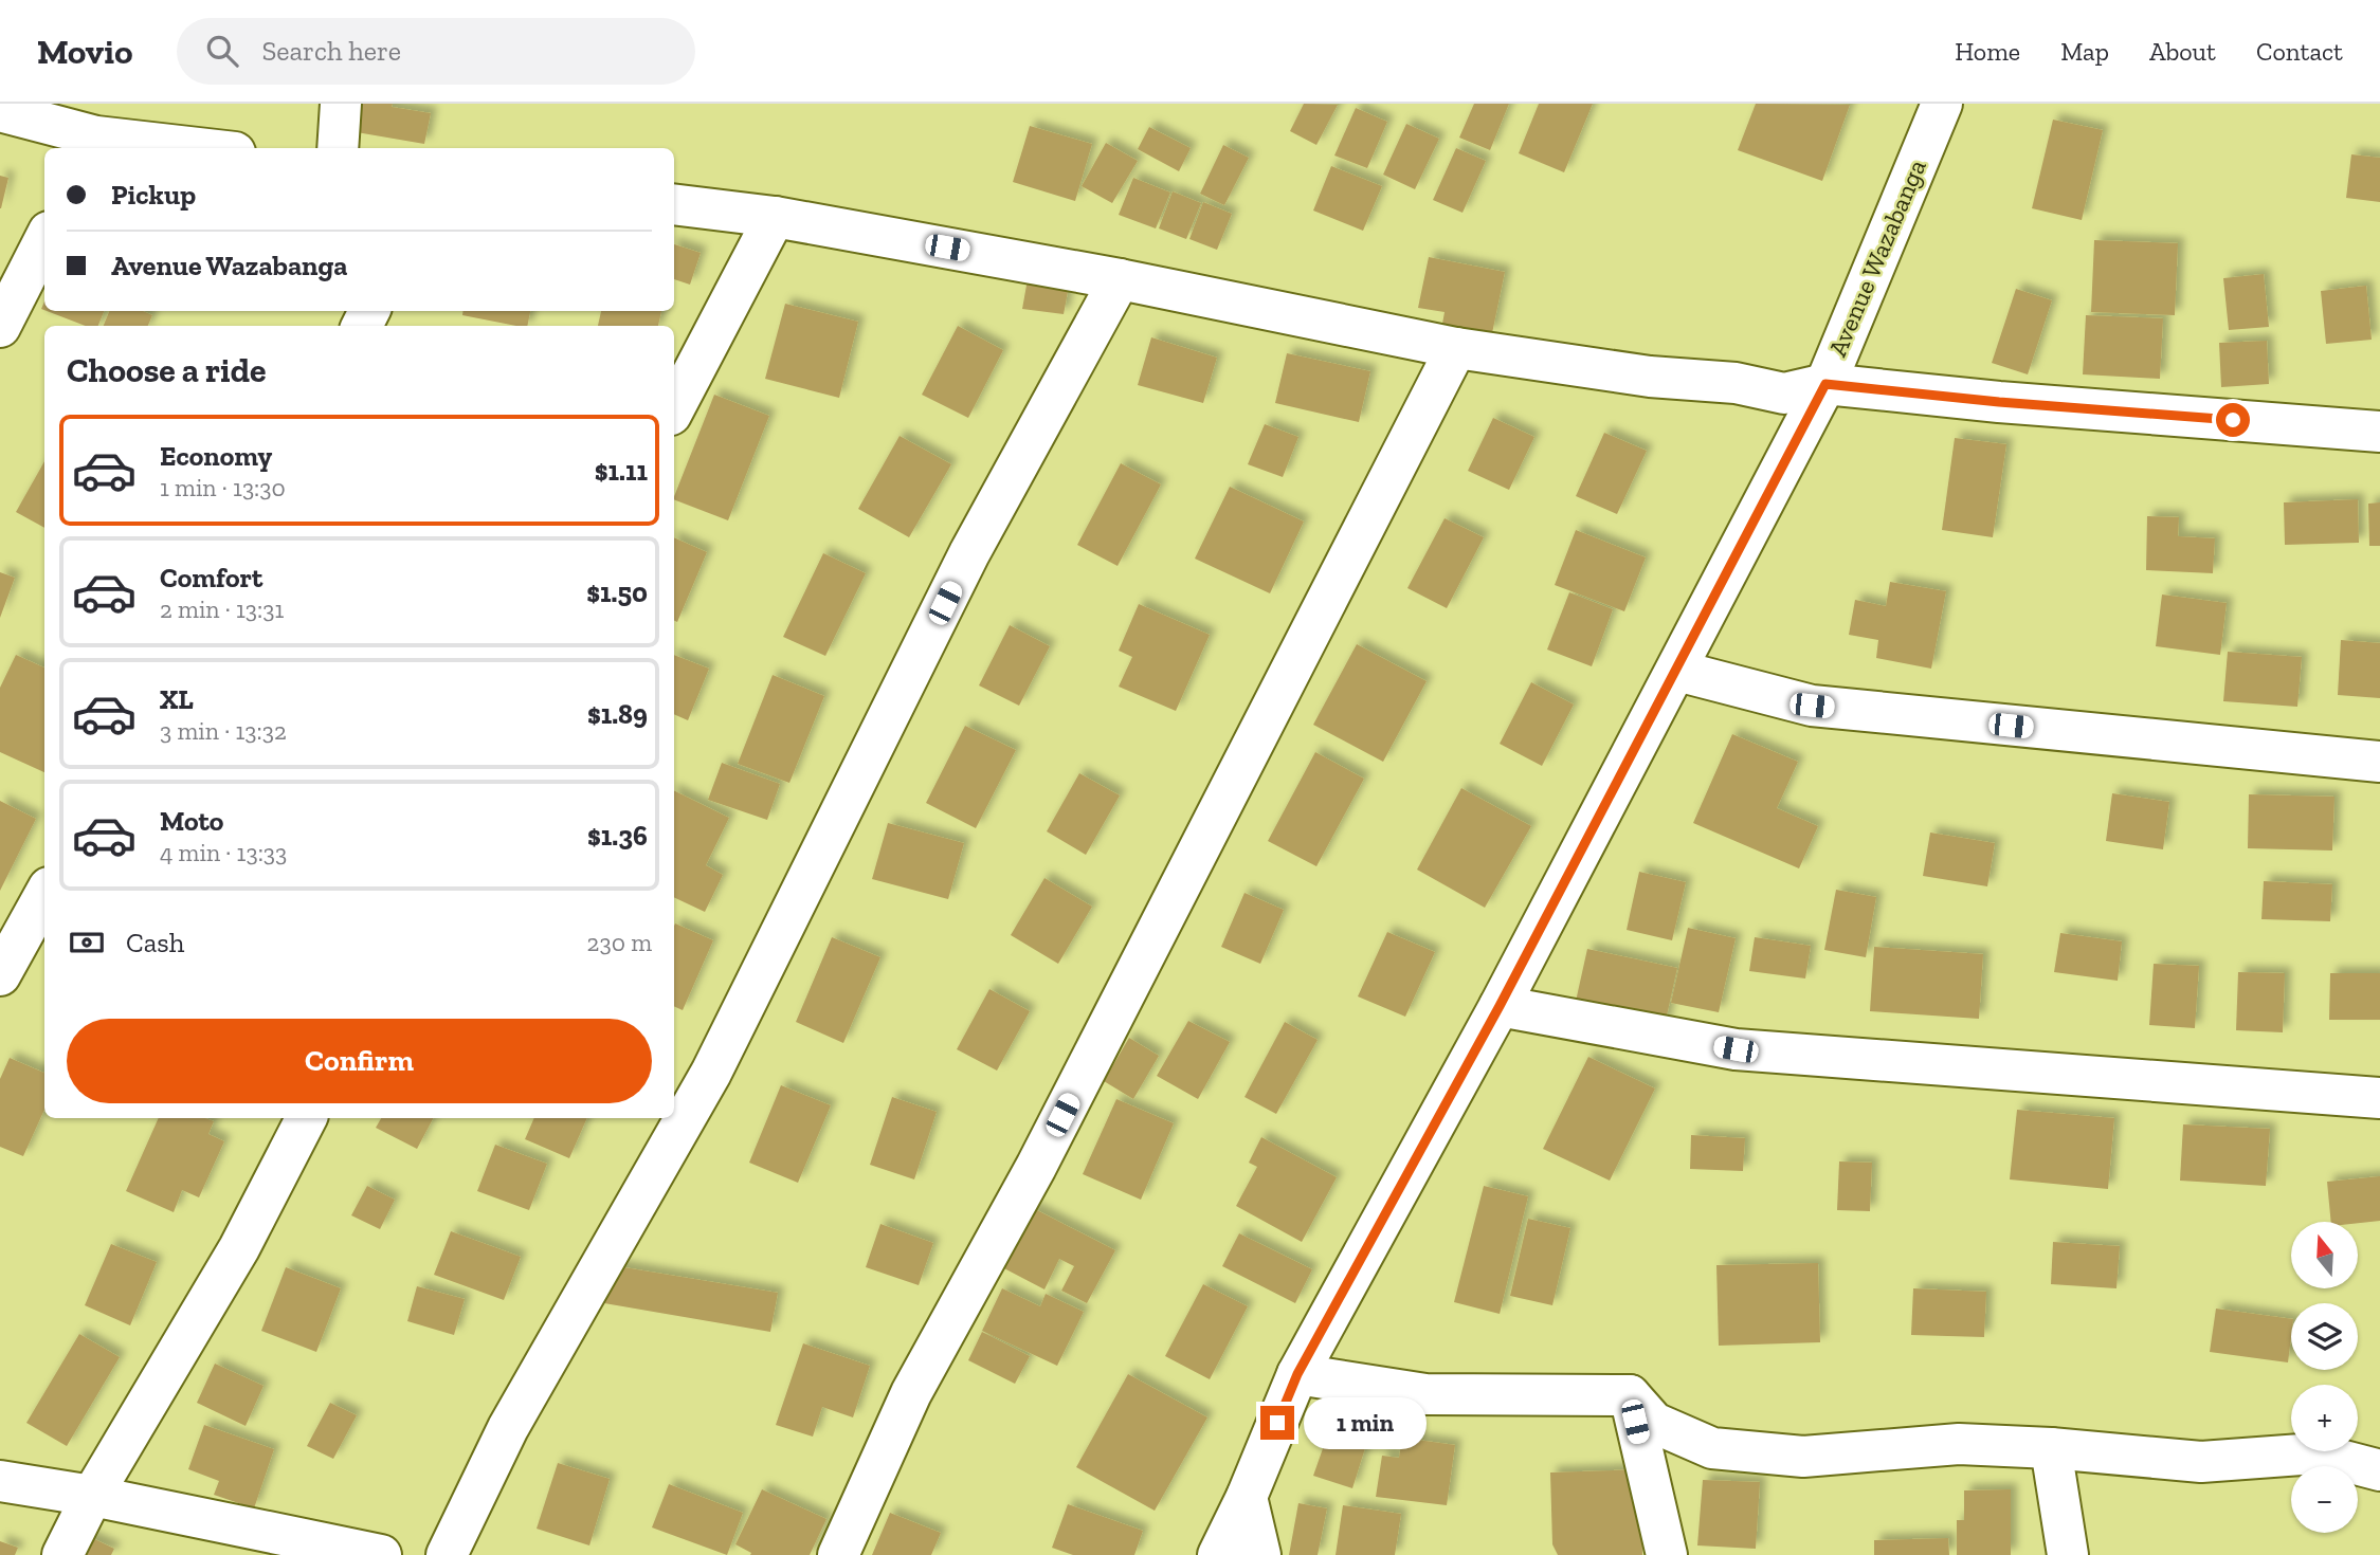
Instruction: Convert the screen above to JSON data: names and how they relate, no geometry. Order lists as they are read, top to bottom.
{
  "streets": {
    "street": ["Avenue Wazabanga"]
  },
  "north": "top",
  "page": {
    "header": "Movio",
    "search": "Search here",
    "nav": [
      "Home",
      "Map",
      "About",
      "Contact"
    ],
    "banner": ["Pickup", "Avenue Wazabanga"],
    "heading": "Choose a ride",
    "list": [
      {
        "name": "Economy",
        "note": "1 min · 13:30",
        "value": "$1.11"
      },
      {
        "name": "Comfort",
        "note": "2 min · 13:31",
        "value": "$1.50"
      },
      {
        "name": "XL",
        "note": "3 min · 13:32",
        "value": "$1.89"
      },
      {
        "name": "Moto",
        "note": "4 min · 13:33",
        "value": "$1.36"
      }
    ],
    "pay": ["Cash", "230 m"],
    "buttons": "Confirm",
    "map_buttons": ["+", "−"],
    "bubble": "1 min"
  }
}
